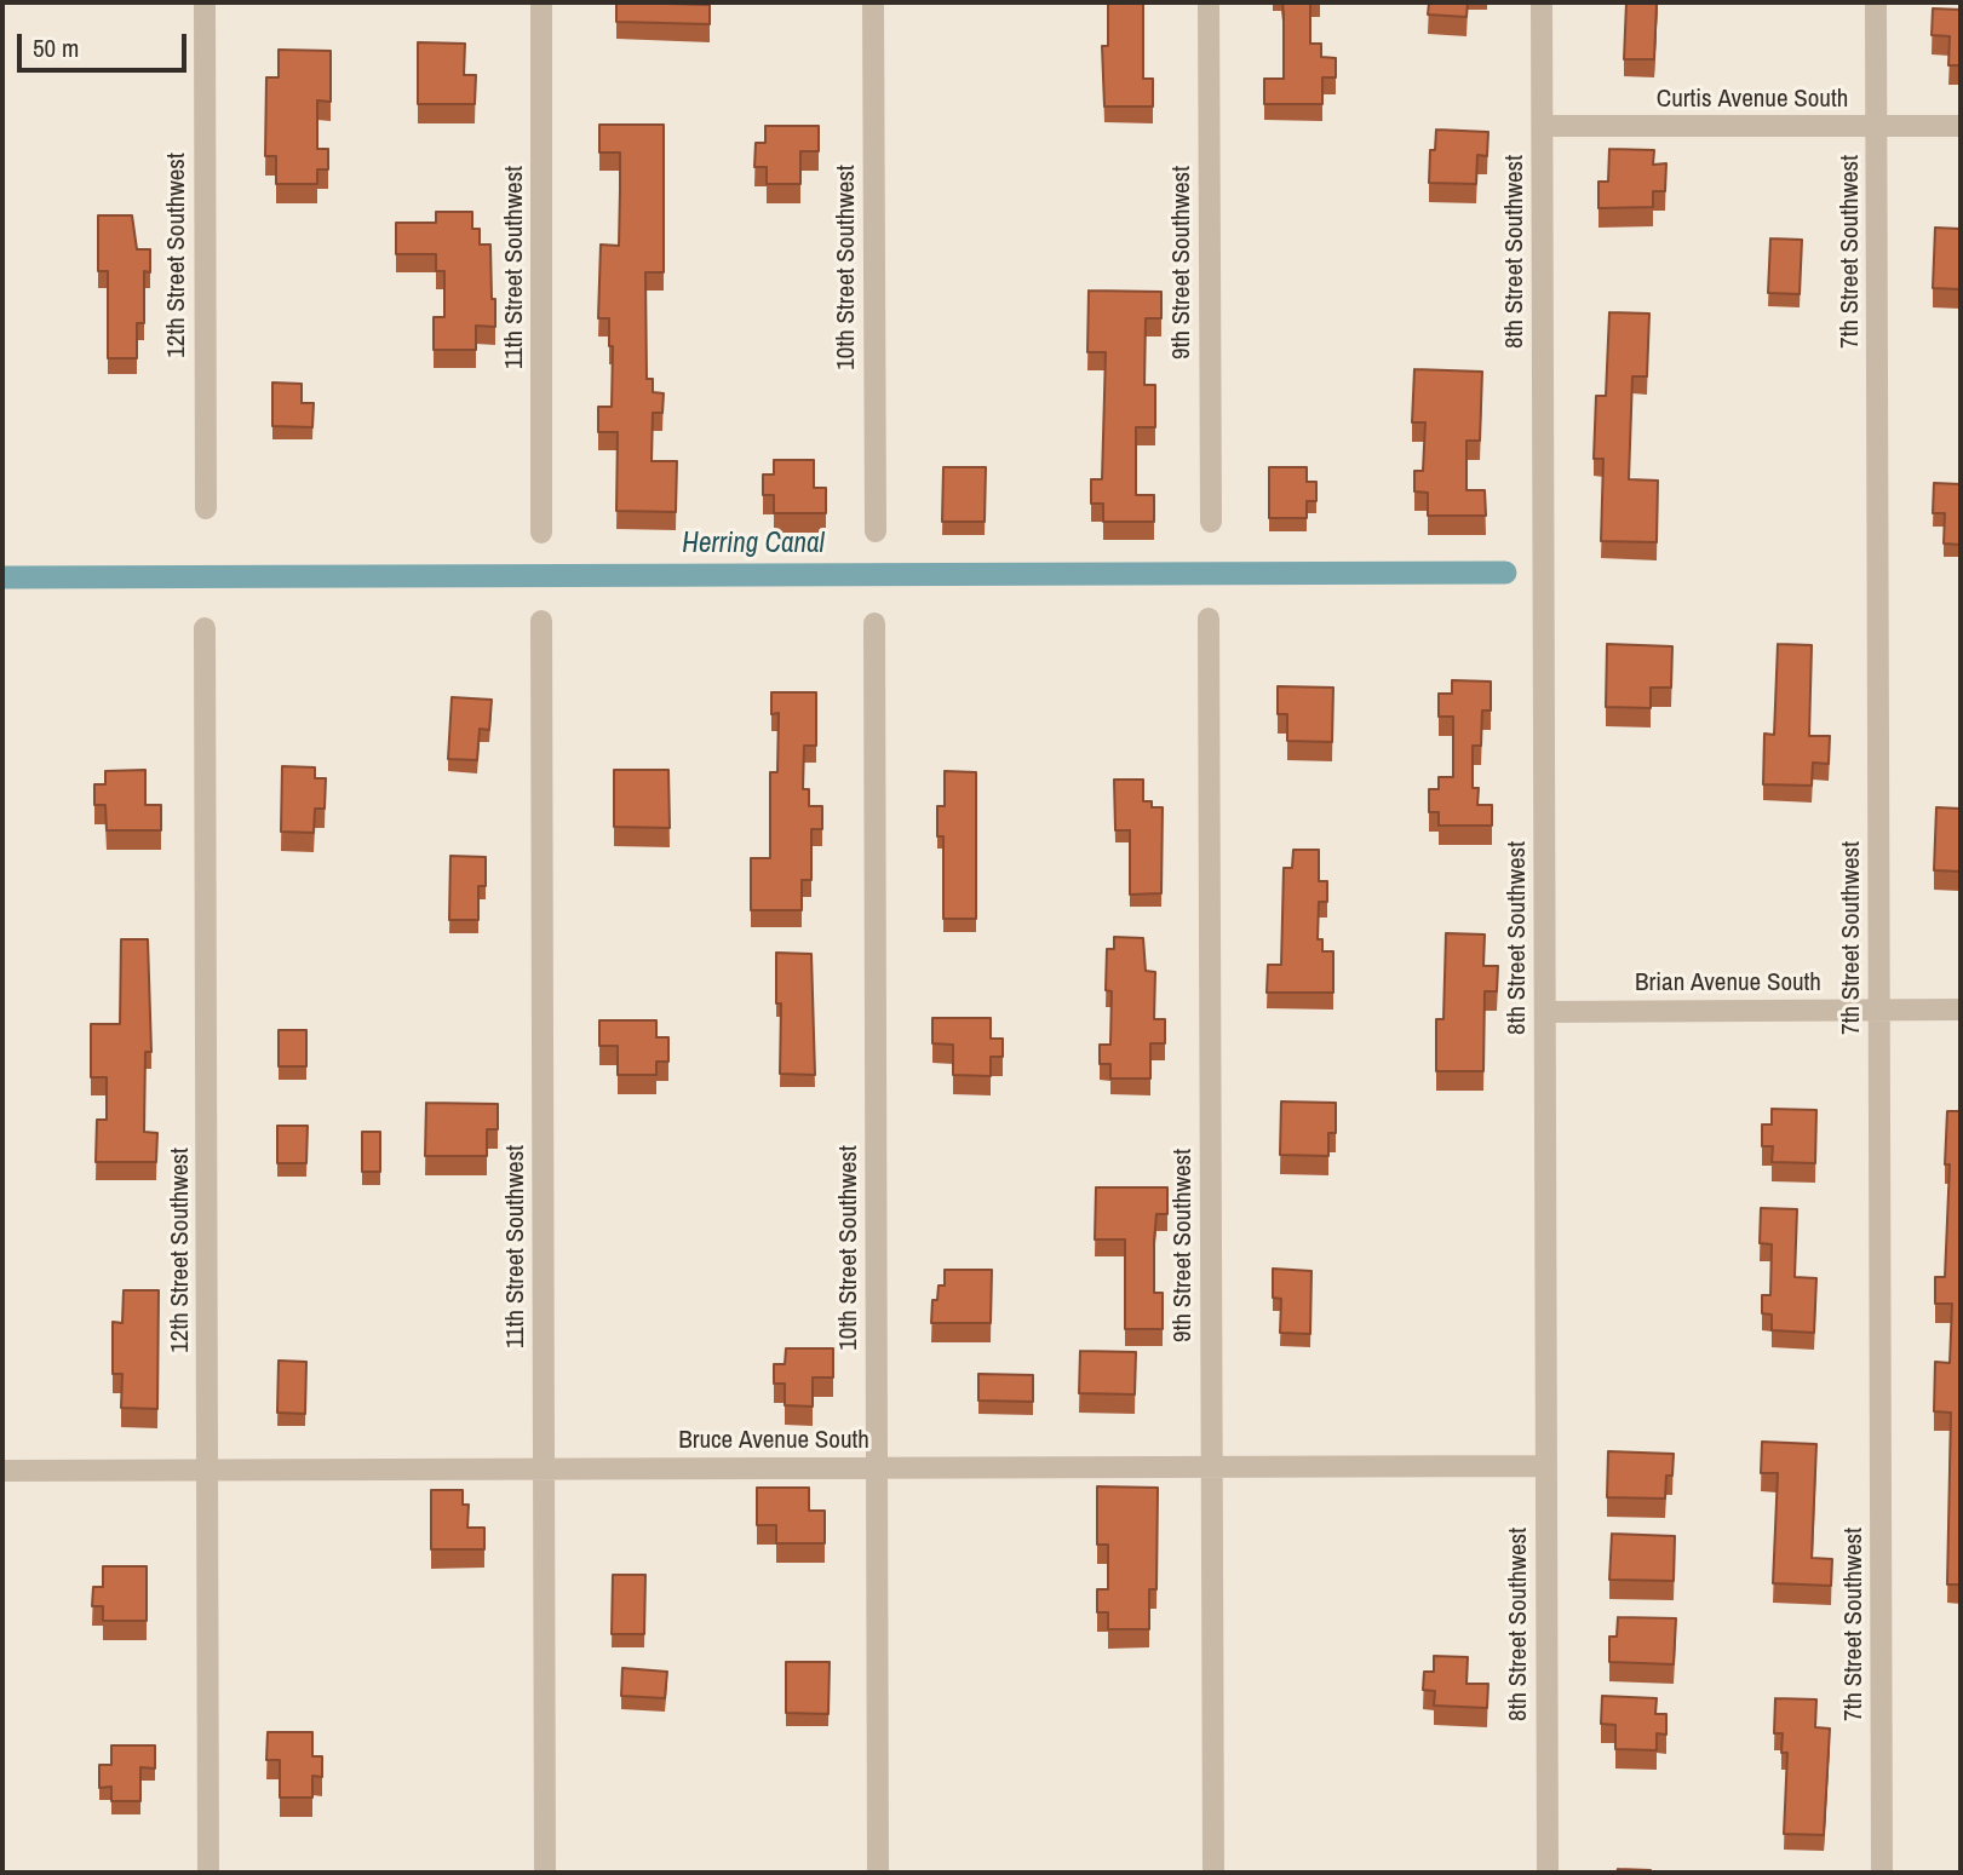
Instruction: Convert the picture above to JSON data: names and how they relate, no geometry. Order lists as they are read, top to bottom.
{
  "streets": {
    "street": [
      "Curtis Avenue South",
      "8th Street Southwest",
      "7th Street Southwest",
      "12th Street Southwest",
      "9th Street Southwest",
      "11th Street Southwest",
      "10th Street Southwest",
      "Brian Avenue South",
      "Bruce Avenue South"
    ]
  },
  "crossings": [
    ["Curtis Avenue South", "8th Street Southwest"],
    ["Curtis Avenue South", "7th Street Southwest"],
    ["8th Street Southwest", "Brian Avenue South"],
    ["8th Street Southwest", "Bruce Avenue South"],
    ["7th Street Southwest", "Brian Avenue South"],
    ["12th Street Southwest", "Bruce Avenue South"],
    ["9th Street Southwest", "Bruce Avenue South"],
    ["11th Street Southwest", "Bruce Avenue South"],
    ["10th Street Southwest", "Bruce Avenue South"]
  ],
  "water": ["Herring Canal"],
  "scale_bar": "50 m"
}
